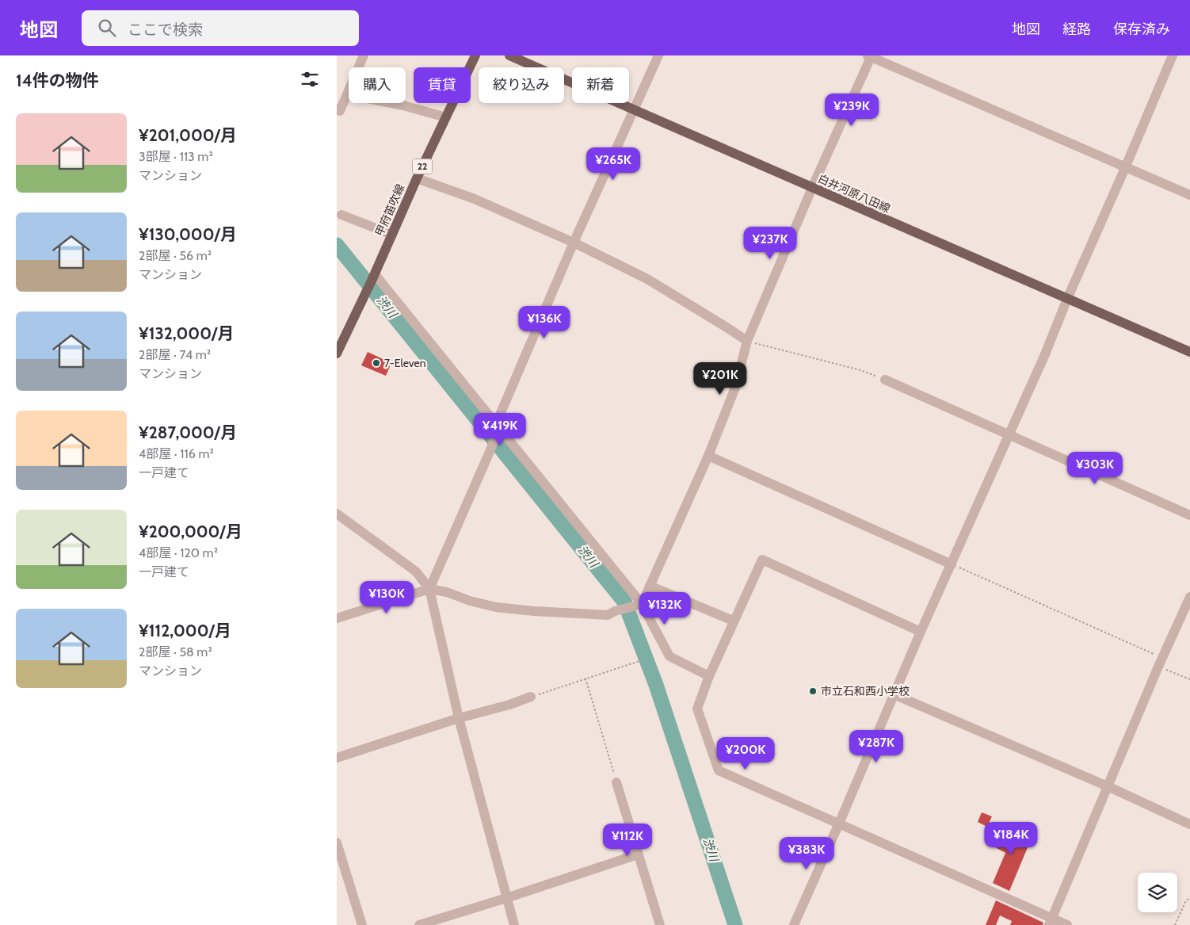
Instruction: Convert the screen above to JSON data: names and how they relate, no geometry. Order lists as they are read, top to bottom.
{
  "streets": {
    "main road": ["22", "白井河原八田線", "甲府笛吹線"]
  },
  "water": ["渋川"],
  "places": ["7-Eleven", "市立石和西小学校"],
  "page": {
    "header": "地図",
    "search": "ここで検索",
    "nav": ["地図", "経路", "保存済み"],
    "heading": "14件の物件",
    "chip": [
      "購入",
      "賃貸",
      "絞り込み",
      "新着"
    ],
    "price": [
      "¥239K",
      "¥265K",
      "¥237K",
      "¥136K",
      "¥201K",
      "¥419K",
      "¥303K",
      "¥130K",
      "¥132K",
      "¥287K",
      "¥200K",
      "¥184K",
      "¥112K",
      "¥383K"
    ],
    "list": [
      {
        "name": "¥201,000/月",
        "note": "3部屋 · 113 m² · マンション"
      },
      {
        "name": "¥130,000/月",
        "note": "2部屋 · 56 m² · マンション"
      },
      {
        "name": "¥132,000/月",
        "note": "2部屋 · 74 m² · マンション"
      },
      {
        "name": "¥287,000/月",
        "note": "4部屋 · 116 m² · 一戸建て"
      },
      {
        "name": "¥200,000/月",
        "note": "4部屋 · 120 m² · 一戸建て"
      },
      {
        "name": "¥112,000/月",
        "note": "2部屋 · 58 m² · マンション"
      }
    ]
  }
}
